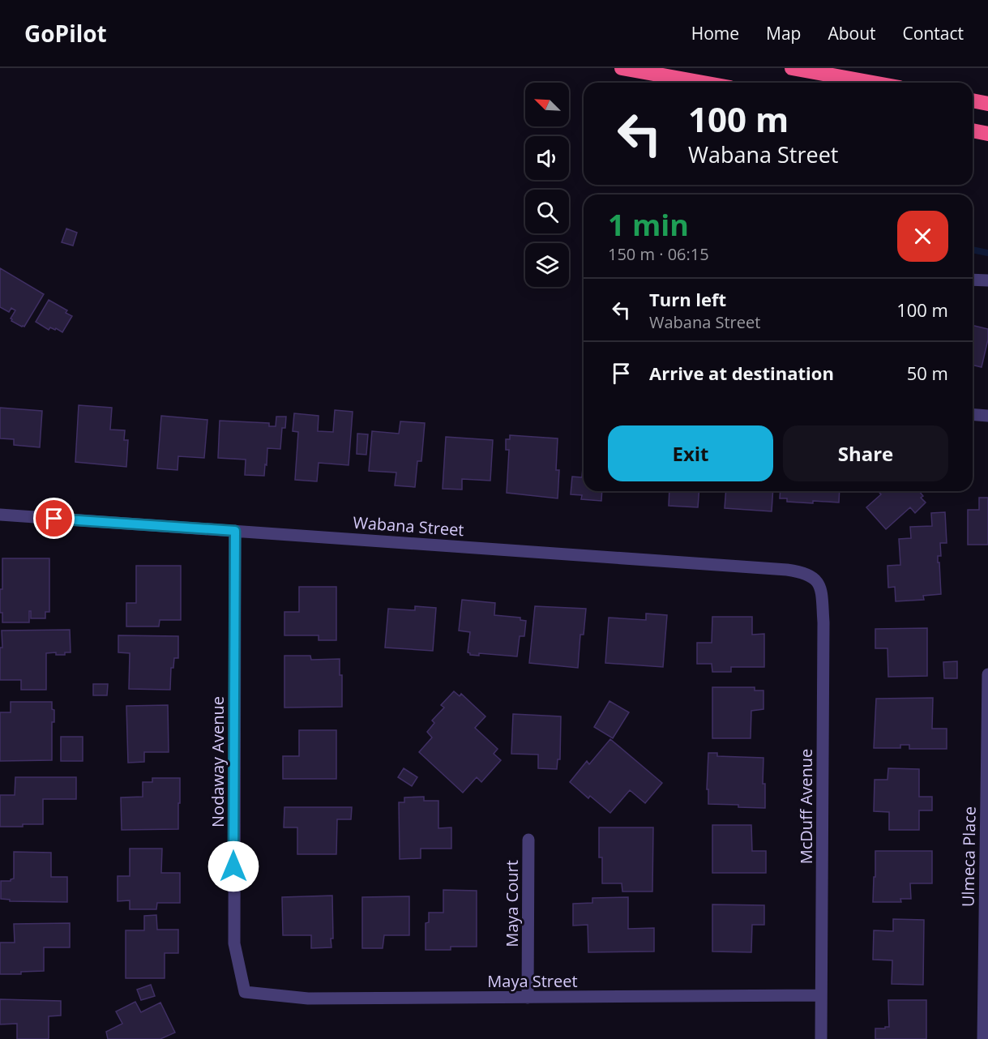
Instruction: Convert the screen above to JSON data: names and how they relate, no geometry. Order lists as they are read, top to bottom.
{
  "streets": {
    "street": [
      "Wabana Street",
      "Nodaway Avenue",
      "McDuff Avenue",
      "Ulmeca Place",
      "Maya Court",
      "Maya Street"
    ]
  },
  "crossings": [
    ["Wabana Street", "Nodaway Avenue"],
    ["Wabana Street", "McDuff Avenue"],
    ["Nodaway Avenue", "Maya Street"],
    ["McDuff Avenue", "Maya Street"],
    ["Maya Court", "Maya Street"]
  ],
  "north": "top left",
  "page": {
    "header": "GoPilot",
    "nav": [
      "Home",
      "Map",
      "About",
      "Contact"
    ],
    "turn": ["100 m", "Wabana Street"],
    "heading": ["1 min", "150 m · 06:15"],
    "list": [
      {
        "name": "Turn left",
        "note": "Wabana Street",
        "value": "100 m"
      },
      {
        "name": "Arrive at destination",
        "value": "50 m"
      }
    ],
    "buttons": ["Exit", "Share"]
  }
}
